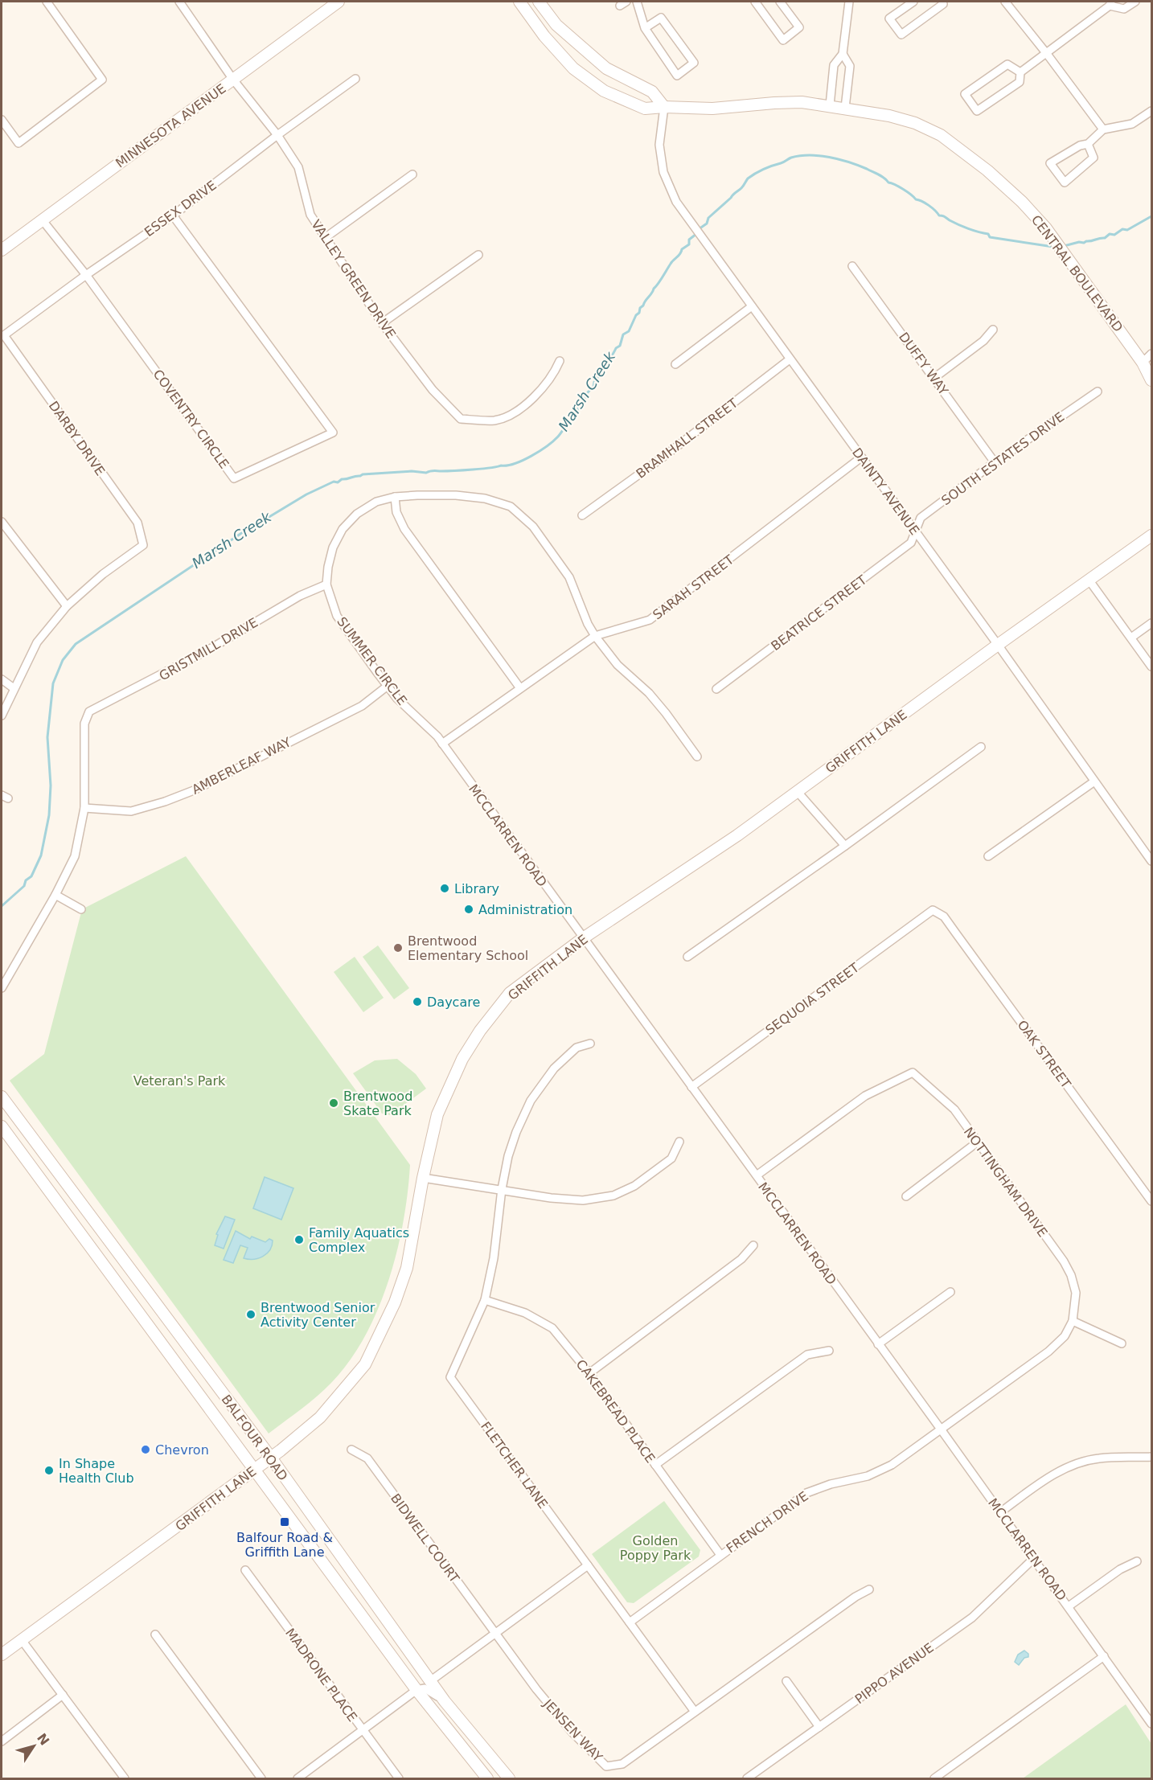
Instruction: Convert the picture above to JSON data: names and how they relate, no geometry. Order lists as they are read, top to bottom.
{
  "streets": {
    "street": [
      "MINNESOTA AVENUE",
      "ESSEX DRIVE",
      "CENTRAL BOULEVARD",
      "VALLEY GREEN DRIVE",
      "DUFFY WAY",
      "COVENTRY CIRCLE",
      "DARBY DRIVE",
      "BRAMHALL STREET",
      "SOUTH ESTATES DRIVE",
      "DAINTY AVENUE",
      "SARAH STREET",
      "BEATRICE STREET",
      "GRISTMILL DRIVE",
      "SUMMER CIRCLE",
      "GRIFFITH LANE",
      "AMBERLEAF WAY",
      "MCCLARREN ROAD",
      "SEQUOIA STREET",
      "OAK STREET",
      "NOTTINGHAM DRIVE",
      "CAKEBREAD PLACE",
      "BALFOUR ROAD",
      "FLETCHER LANE",
      "FRENCH DRIVE",
      "BIDWELL COURT",
      "PIPPO AVENUE",
      "MADRONE PLACE",
      "JENSEN WAY"
    ]
  },
  "crossings": [
    ["MINNESOTA AVENUE", "VALLEY GREEN DRIVE"],
    ["MINNESOTA AVENUE", "COVENTRY CIRCLE"],
    ["ESSEX DRIVE", "VALLEY GREEN DRIVE"],
    ["ESSEX DRIVE", "COVENTRY CIRCLE"],
    ["ESSEX DRIVE", "DARBY DRIVE"],
    ["CENTRAL BOULEVARD", "DAINTY AVENUE"],
    ["DUFFY WAY", "SOUTH ESTATES DRIVE"],
    ["BRAMHALL STREET", "DAINTY AVENUE"],
    ["SOUTH ESTATES DRIVE", "DAINTY AVENUE"],
    ["SOUTH ESTATES DRIVE", "BEATRICE STREET"],
    ["DAINTY AVENUE", "SARAH STREET"],
    ["DAINTY AVENUE", "BEATRICE STREET"],
    ["DAINTY AVENUE", "GRIFFITH LANE"],
    ["SARAH STREET", "SUMMER CIRCLE"],
    ["SARAH STREET", "MCCLARREN ROAD"],
    ["GRISTMILL DRIVE", "SUMMER CIRCLE"],
    ["GRISTMILL DRIVE", "AMBERLEAF WAY"],
    ["SUMMER CIRCLE", "AMBERLEAF WAY"],
    ["SUMMER CIRCLE", "MCCLARREN ROAD"],
    ["GRIFFITH LANE", "MCCLARREN ROAD"],
    ["GRIFFITH LANE", "BALFOUR ROAD"],
    ["MCCLARREN ROAD", "SEQUOIA STREET"],
    ["MCCLARREN ROAD", "NOTTINGHAM DRIVE"],
    ["MCCLARREN ROAD", "FRENCH DRIVE"],
    ["MCCLARREN ROAD", "PIPPO AVENUE"],
    ["SEQUOIA STREET", "OAK STREET"],
    ["NOTTINGHAM DRIVE", "FRENCH DRIVE"],
    ["CAKEBREAD PLACE", "FLETCHER LANE"],
    ["CAKEBREAD PLACE", "FRENCH DRIVE"],
    ["FLETCHER LANE", "FRENCH DRIVE"],
    ["FLETCHER LANE", "JENSEN WAY"],
    ["BIDWELL COURT", "JENSEN WAY"]
  ],
  "water": ["Marsh Creek"],
  "parks": ["Veteran's Park", "Golden Poppy Park"],
  "places": {
    "other": [
      "Library",
      "Administration",
      "Brentwood Elementary School",
      "Daycare",
      "Brentwood Skate Park",
      "Family Aquatics Complex",
      "Brentwood Senior Activity Center",
      "Chevron",
      "In Shape Health Club"
    ],
    "transit": ["Balfour Road & Griffith Lane"]
  },
  "north": "top right"
}
